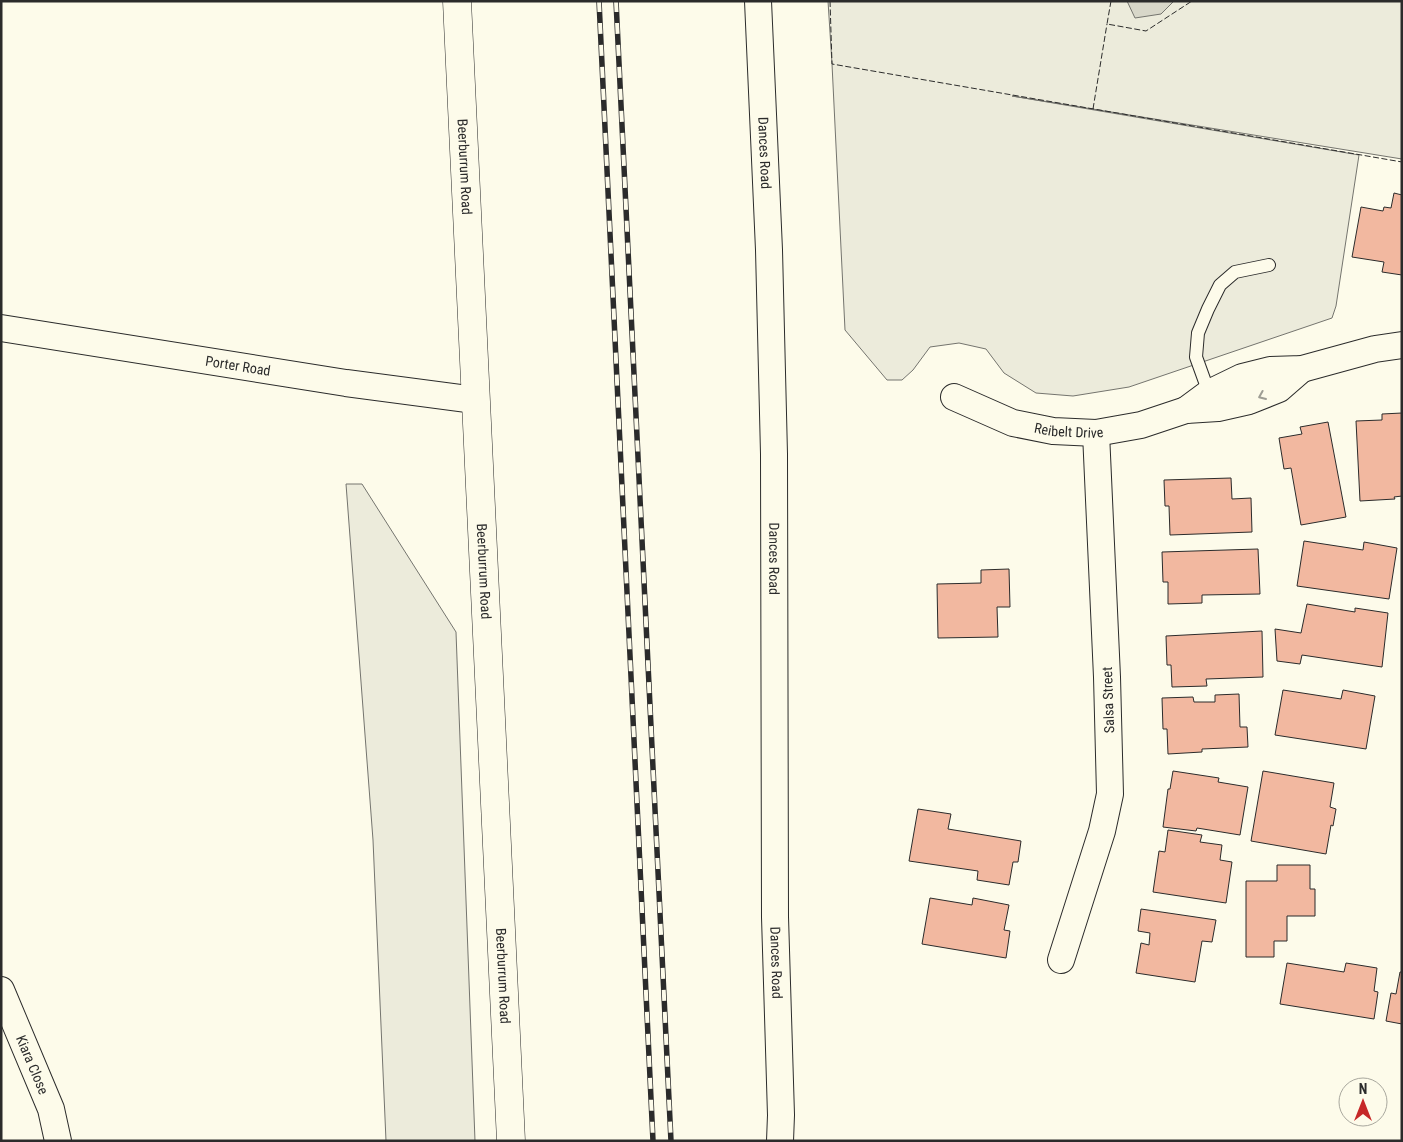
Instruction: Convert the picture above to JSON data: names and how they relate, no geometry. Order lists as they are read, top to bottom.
{
  "streets": {
    "main road": ["Beerburrum Road"],
    "street": [
      "Dances Road",
      "Porter Road",
      "Reibelt Drive",
      "Salsa Street",
      "Kiara Close"
    ]
  },
  "crossings": [
    ["Beerburrum Road", "Porter Road"],
    ["Reibelt Drive", "Salsa Street"]
  ],
  "north": "top"
}
